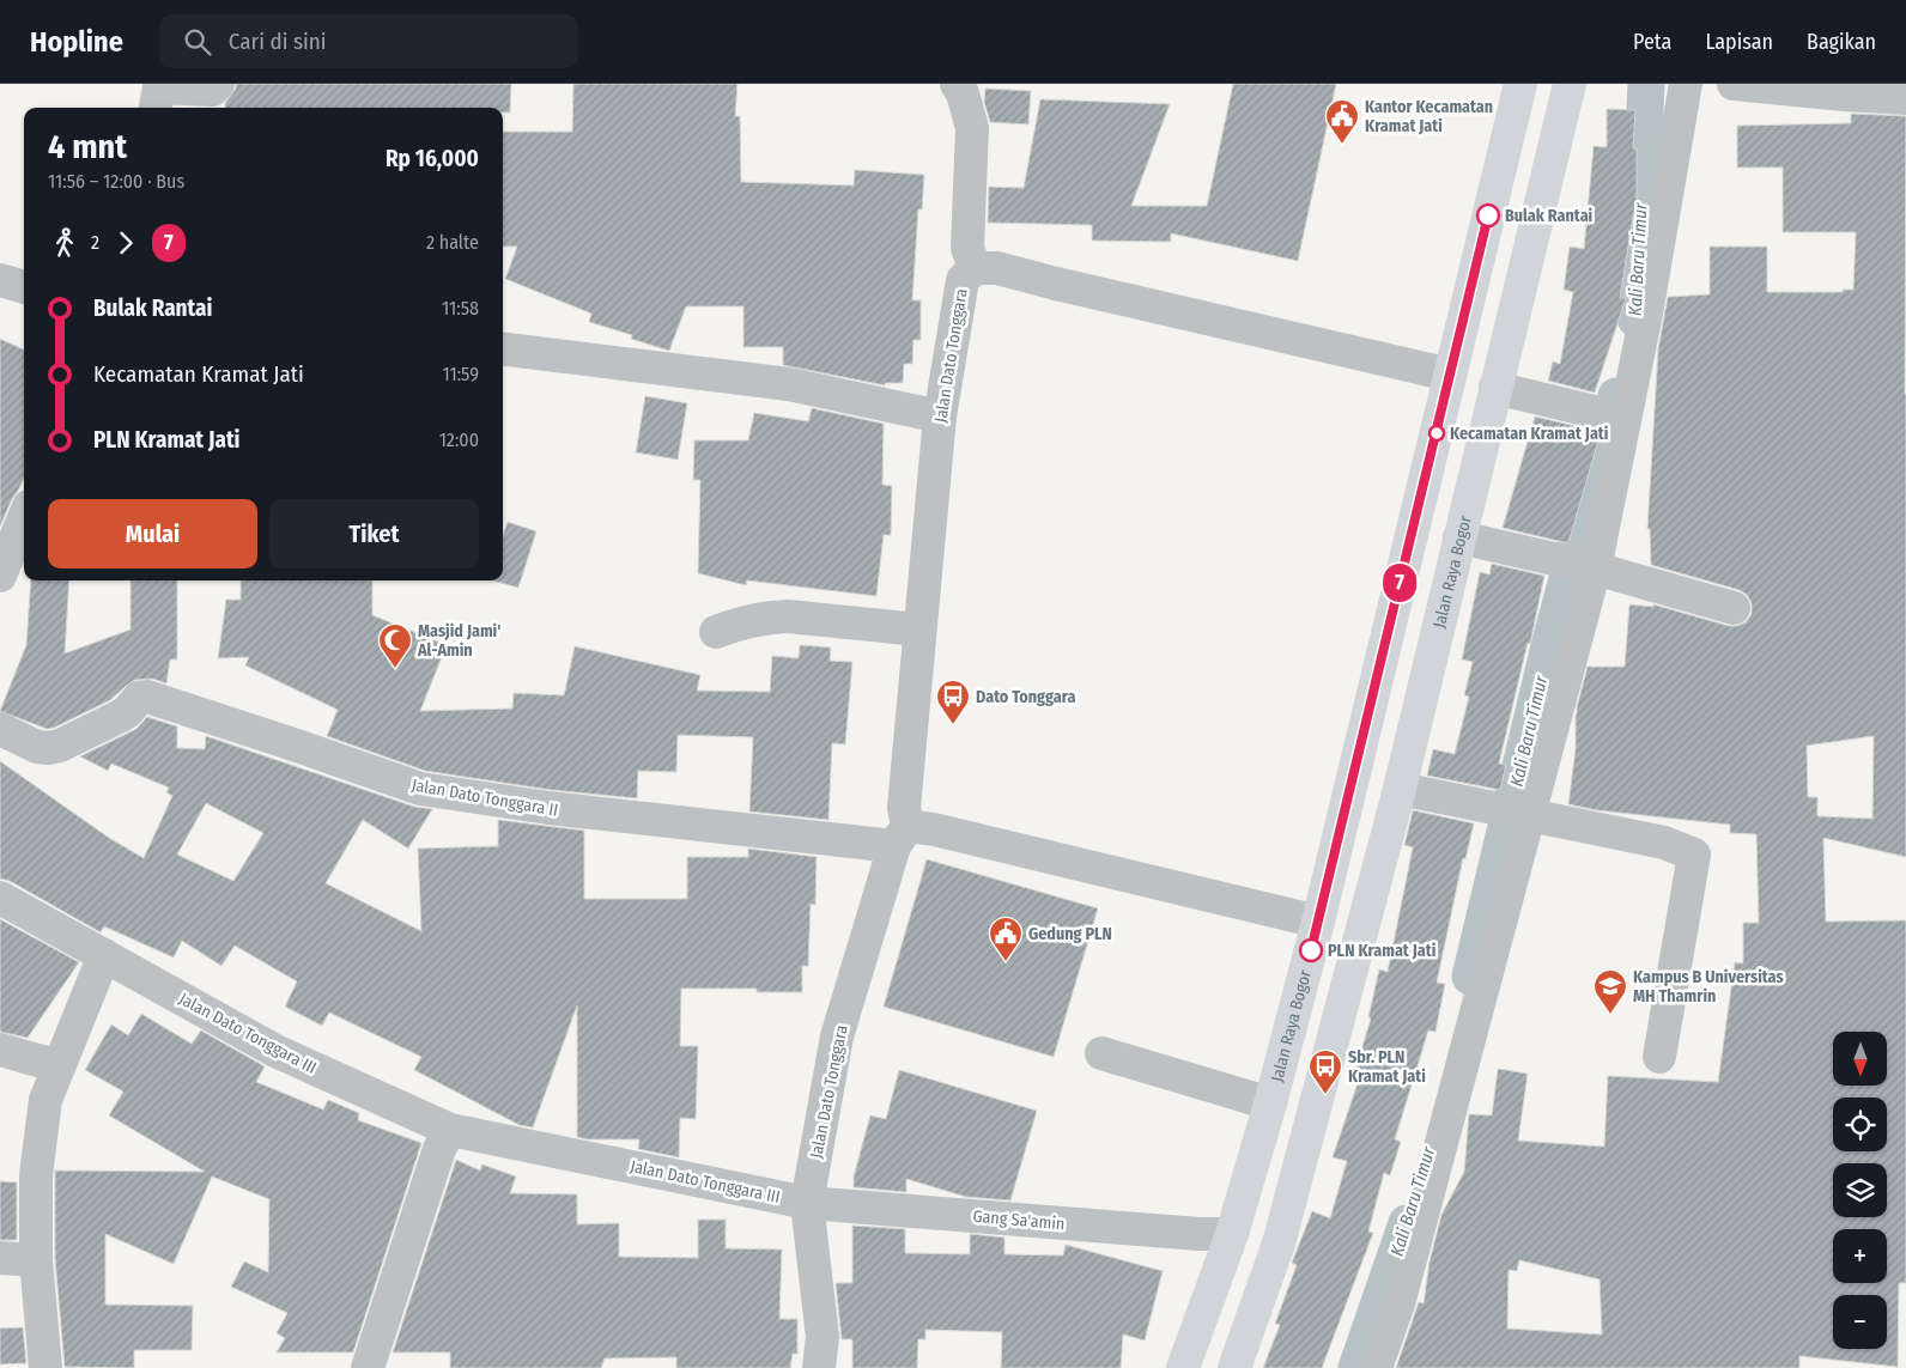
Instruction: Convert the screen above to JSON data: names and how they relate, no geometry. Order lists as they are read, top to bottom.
{
  "streets": {
    "highway": ["Jalan Raya Bogor"],
    "street": [
      "Jalan Dato Tonggara",
      "Jalan Dato Tonggara II",
      "Jalan Dato Tonggara III",
      "Gang Sa'amin"
    ]
  },
  "crossings": [
    ["Jalan Dato Tonggara", "Jalan Raya Bogor"],
    ["Jalan Dato Tonggara", "Jalan Dato Tonggara II"],
    ["Jalan Dato Tonggara", "Jalan Dato Tonggara III"],
    ["Jalan Dato Tonggara", "Gang Sa'amin"],
    ["Jalan Raya Bogor", "Gang Sa'amin"],
    ["Jalan Dato Tonggara III", "Gang Sa'amin"]
  ],
  "water": ["Kali Baru Timur"],
  "places": {
    "public building": ["Kantor Kecamatan Kramat Jati", "Gedung PLN"],
    "other": ["Bulak Rantai", "Kecamatan Kramat Jati", "PLN Kramat Jati"],
    "mosque": ["Masjid Jami' Al-Amin"],
    "bus stop": ["Dato Tonggara", "Sbr. PLN Kramat Jati"],
    "school or university": ["Kampus B Universitas MH Thamrin"]
  },
  "lines": ["bus line 7"],
  "north": "bottom",
  "page": {
    "header": "Hopline",
    "search": "Cari di sini",
    "nav": ["Peta", "Lapisan", "Bagikan"],
    "on_map": "7",
    "heading": ["4 mnt", "11:56 – 12:00 · Bus", "Rp 16,000"],
    "legs": ["2", "7", "2 halte"],
    "list": [
      {
        "name": "Bulak Rantai",
        "value": "11:58"
      },
      {
        "name": "Kecamatan Kramat Jati",
        "value": "11:59"
      },
      {
        "name": "PLN Kramat Jati",
        "value": "12:00"
      }
    ],
    "buttons": ["Mulai", "Tiket"],
    "map_buttons": ["+", "−"]
  }
}
